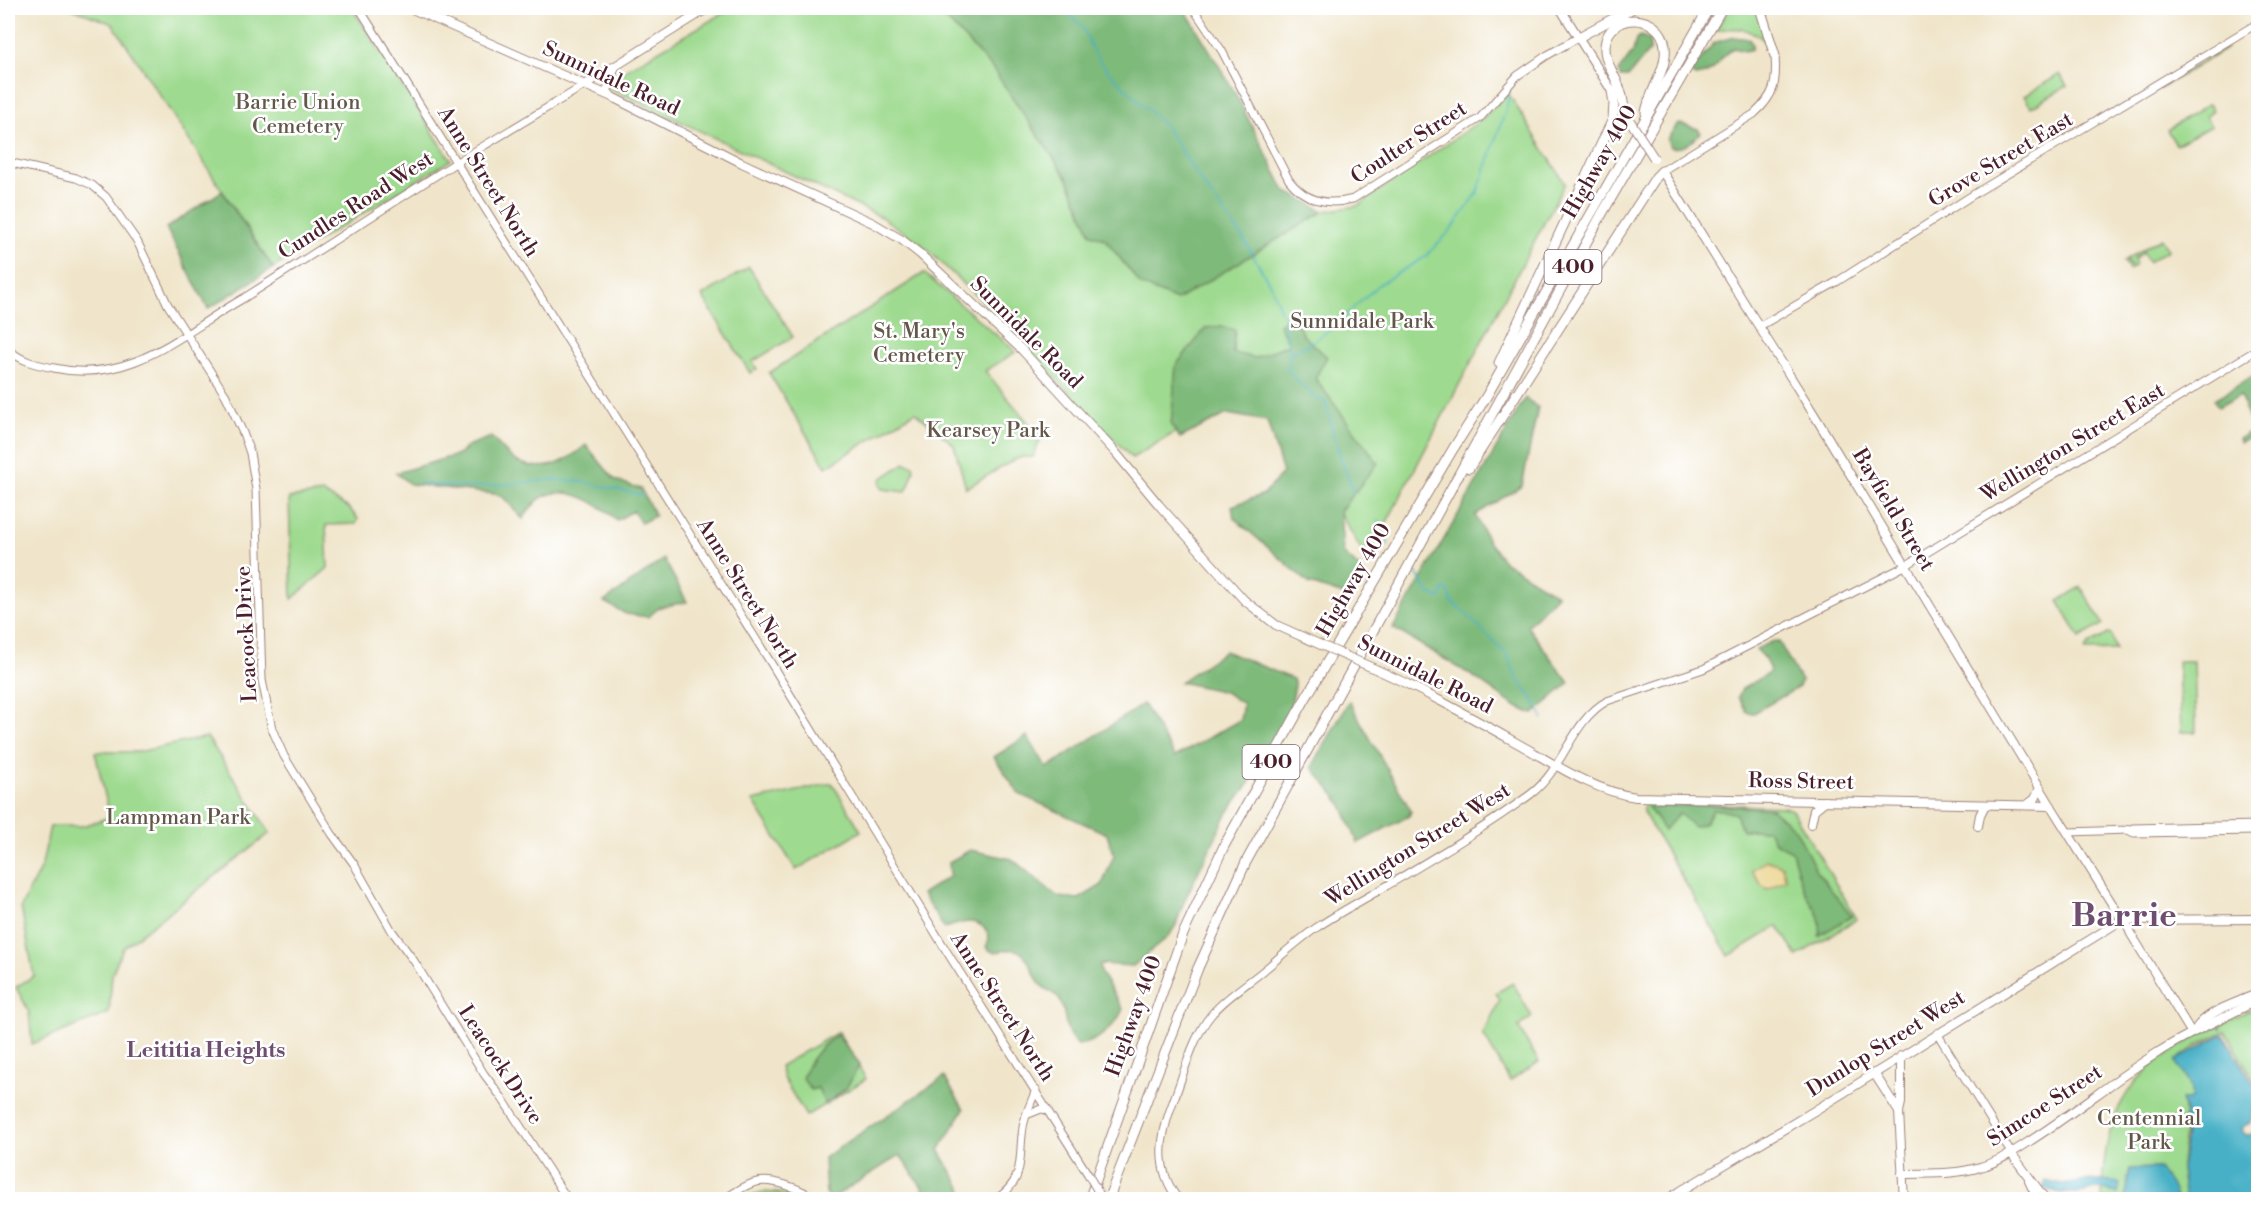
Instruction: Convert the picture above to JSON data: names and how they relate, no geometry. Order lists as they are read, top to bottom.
{
  "streets": {
    "highway": ["Highway 400", "400"],
    "main road": [
      "Sunnidale Road",
      "Cundles Road West",
      "Bayfield Street",
      "Ross Street",
      "Dunlop Street West",
      "Simcoe Street"
    ],
    "street": [
      "Coulter Street",
      "Grove Street East",
      "Anne Street North",
      "Wellington Street East",
      "Leacock Drive",
      "Wellington Street West"
    ]
  },
  "crossings": [
    ["Sunnidale Road", "Cundles Road West"],
    ["Sunnidale Road", "Ross Street"],
    ["Sunnidale Road", "Wellington Street West"],
    ["Coulter Street", "Bayfield Street"],
    ["Grove Street East", "Bayfield Street"],
    ["Anne Street North", "Cundles Road West"],
    ["Cundles Road West", "Leacock Drive"],
    ["Wellington Street East", "Bayfield Street"],
    ["Wellington Street East", "Wellington Street West"],
    ["Bayfield Street", "Ross Street"],
    ["Bayfield Street", "Wellington Street West"],
    ["Bayfield Street", "Dunlop Street West"],
    ["Bayfield Street", "Simcoe Street"],
    ["Ross Street", "Wellington Street West"]
  ],
  "districts": ["Barrie", "Leititia Heights"],
  "parks": [
    "Barrie Union Cemetery",
    "Sunnidale Park",
    "St. Mary's Cemetery",
    "Kearsey Park",
    "Lampman Park",
    "Centennial Park"
  ]
}
